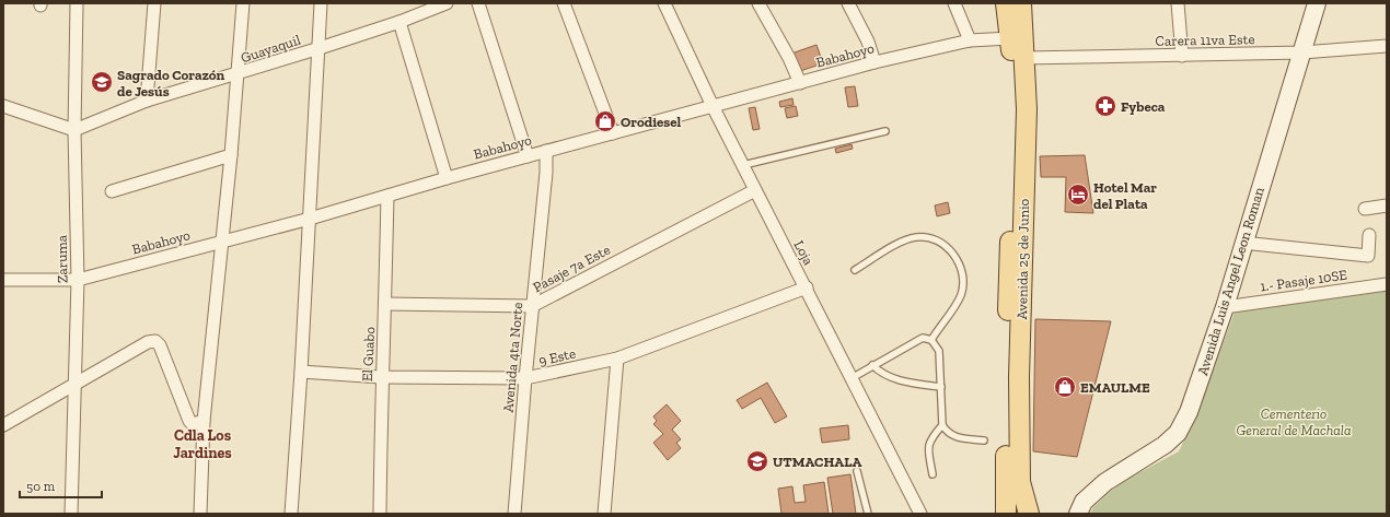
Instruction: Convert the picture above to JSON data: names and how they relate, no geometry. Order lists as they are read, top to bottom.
{
  "streets": {
    "main road": ["Avenida 25 de Junio", "Avenida Luis Angel Leon Roman"],
    "street": [
      "Carera 11va Este",
      "Guayaquil",
      "Babahoyo",
      "Loja",
      "Zaruma",
      "Pasaje 7a Este",
      "1.- Pasaje 10SE",
      "El Guabo",
      "9 Este",
      "Avenida 4ta Norte"
    ]
  },
  "crossings": [
    ["Carera 11va Este", "Avenida 25 de Junio"],
    ["Carera 11va Este", "Avenida Luis Angel Leon Roman"],
    ["Guayaquil", "Zaruma"],
    ["Babahoyo", "Loja"],
    ["Babahoyo", "Zaruma"],
    ["Babahoyo", "Avenida 25 de Junio"],
    ["Babahoyo", "El Guabo"],
    ["Babahoyo", "Avenida 4ta Norte"],
    ["Loja", "Pasaje 7a Este"],
    ["Loja", "9 Este"],
    ["Pasaje 7a Este", "El Guabo"],
    ["Pasaje 7a Este", "Avenida 4ta Norte"],
    ["1.- Pasaje 10SE", "Avenida Luis Angel Leon Roman"],
    ["El Guabo", "9 Este"],
    ["9 Este", "Avenida 4ta Norte"]
  ],
  "districts": ["Cdla Los Jardines"],
  "parks": ["Cementerio General de Machala"],
  "places": {
    "school or university": ["Sagrado Corazón de Jesús", "UTMACHALA"],
    "pharmacy": ["Fybeca"],
    "shop": ["Orodiesel", "EMAULME"],
    "hotel": ["Hotel Mar del Plata"]
  },
  "scale_bar": "50 m"
}
